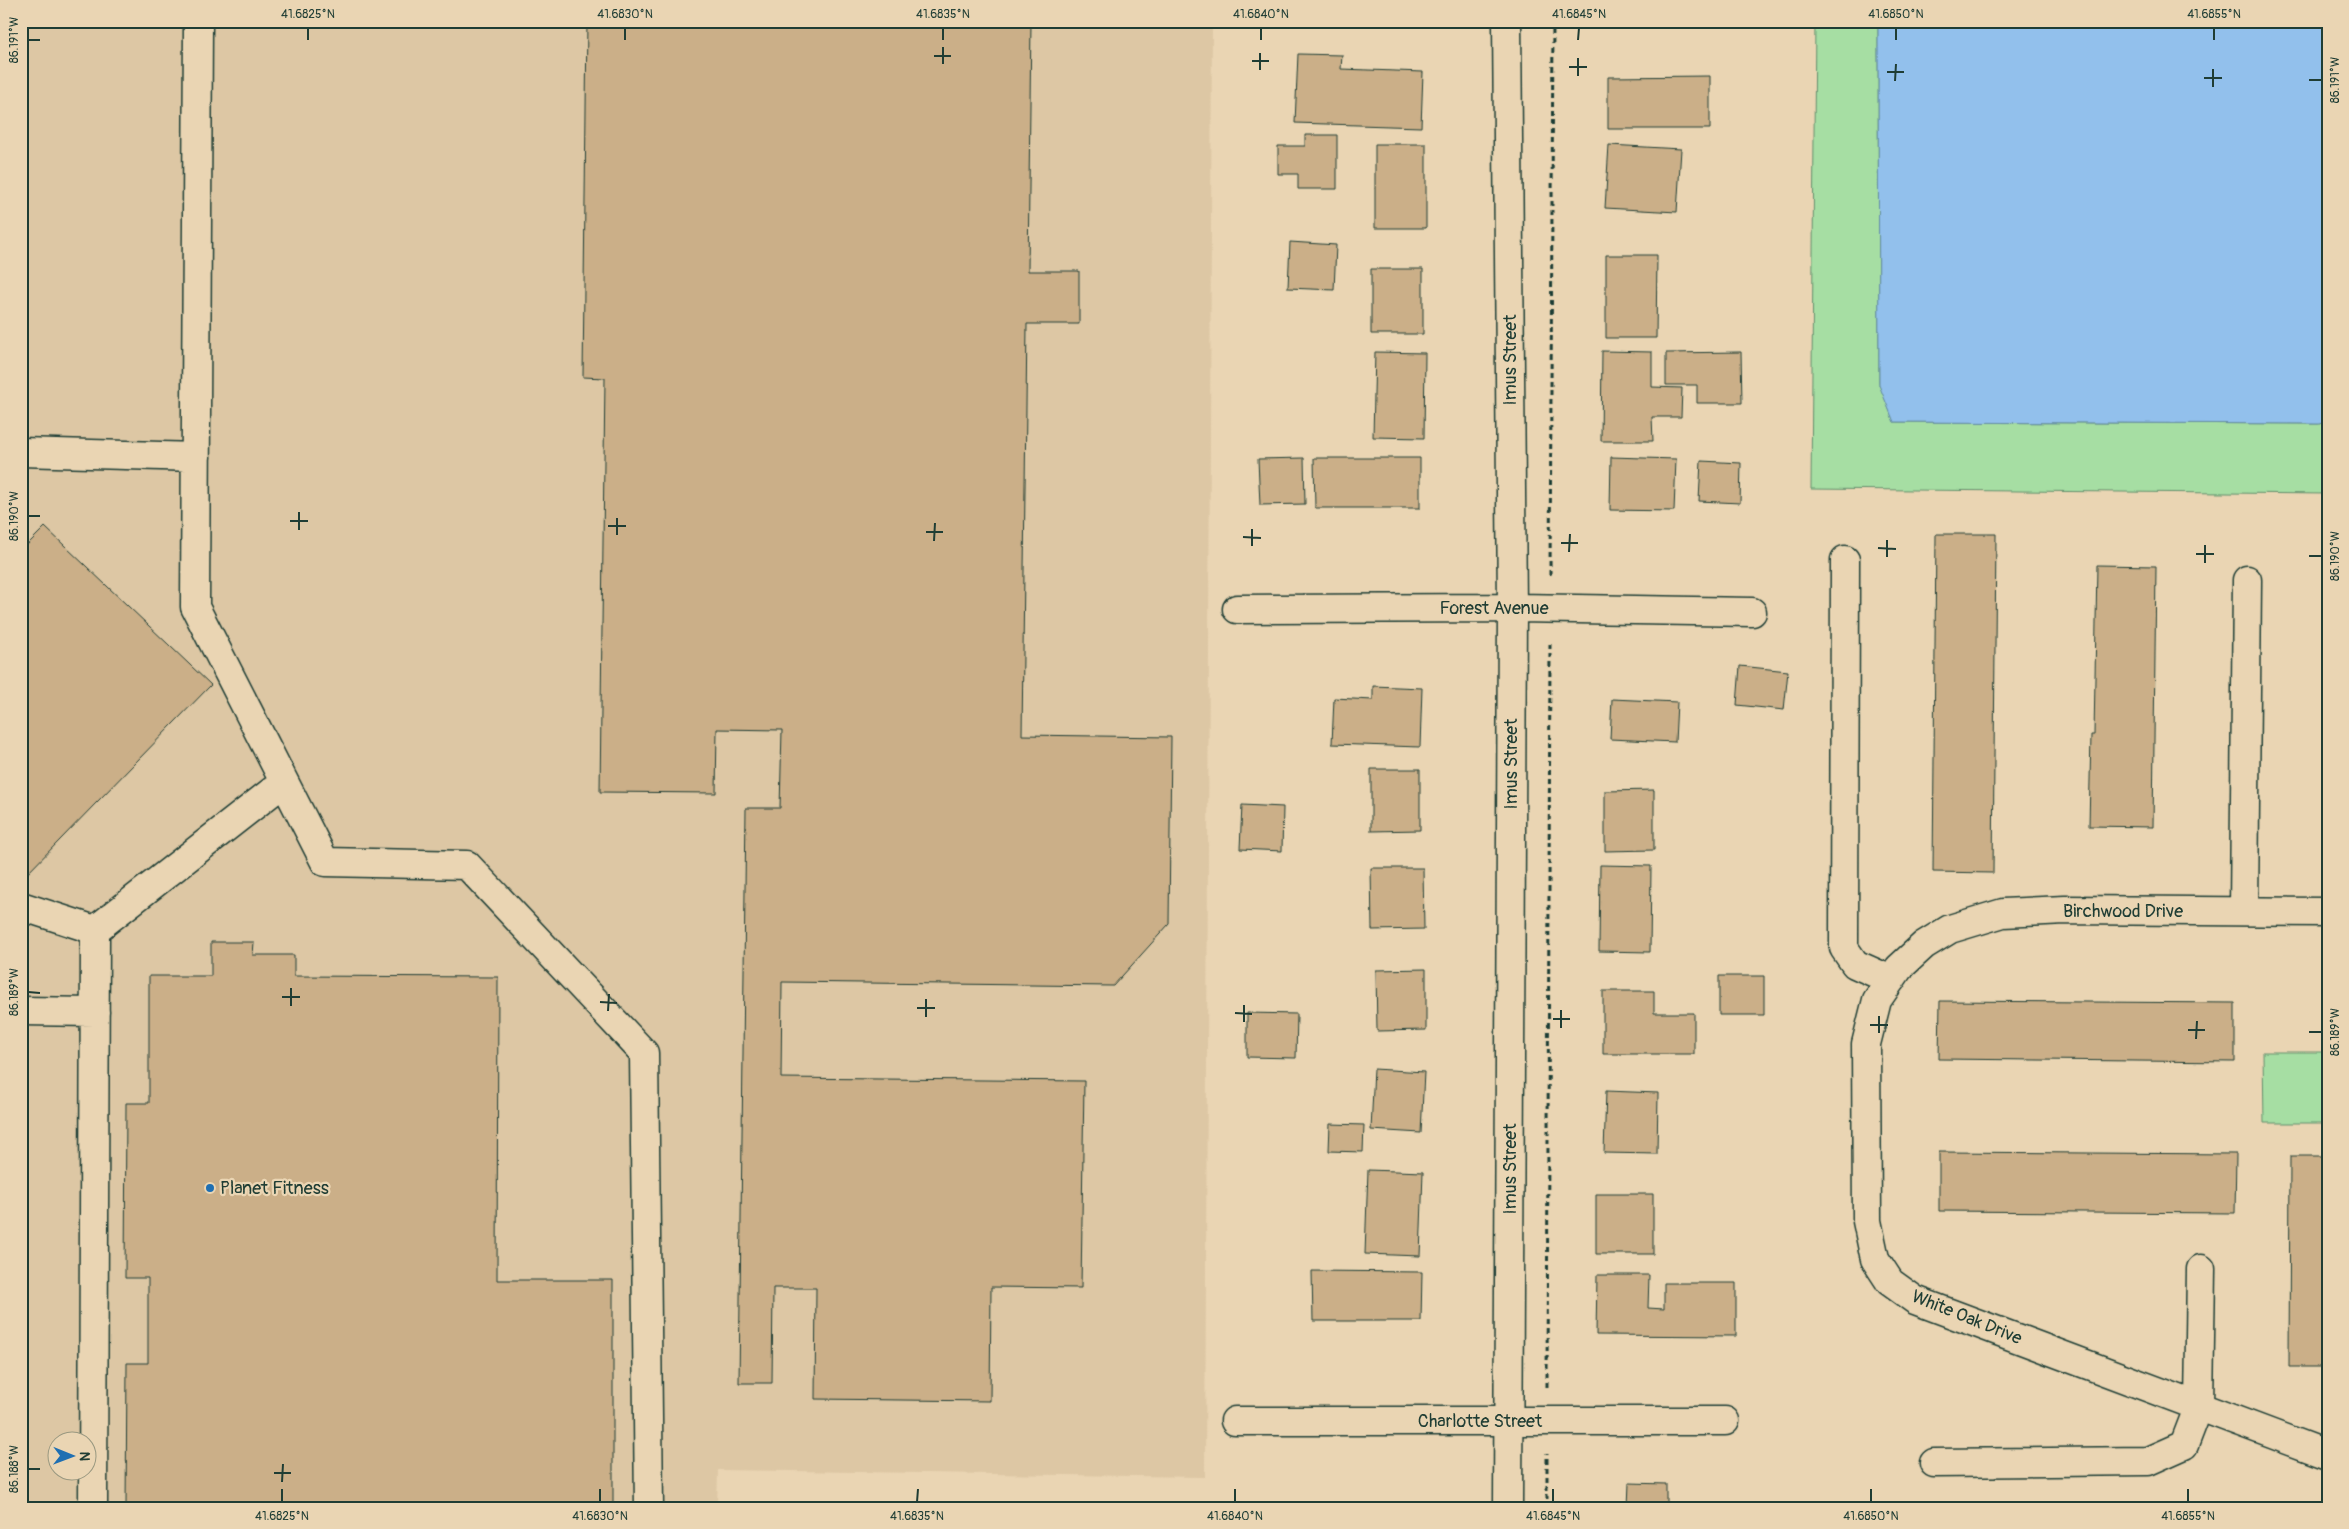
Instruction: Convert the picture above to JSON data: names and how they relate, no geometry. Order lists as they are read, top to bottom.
{
  "streets": {
    "street": [
      "Imus Street",
      "Forest Avenue",
      "Birchwood Drive",
      "White Oak Drive",
      "Charlotte Street"
    ]
  },
  "crossings": [
    ["Imus Street", "Forest Avenue"],
    ["Imus Street", "Charlotte Street"],
    ["Birchwood Drive", "White Oak Drive"]
  ],
  "places": ["Planet Fitness"],
  "north": "right",
  "coordinates": [
    "41.6825°N",
    "41.6830°N",
    "41.6835°N",
    "41.6840°N",
    "41.6845°N",
    "41.6850°N",
    "41.6855°N",
    "86.191°W",
    "86.190°W",
    "86.189°W",
    "86.188°W"
  ]
}
